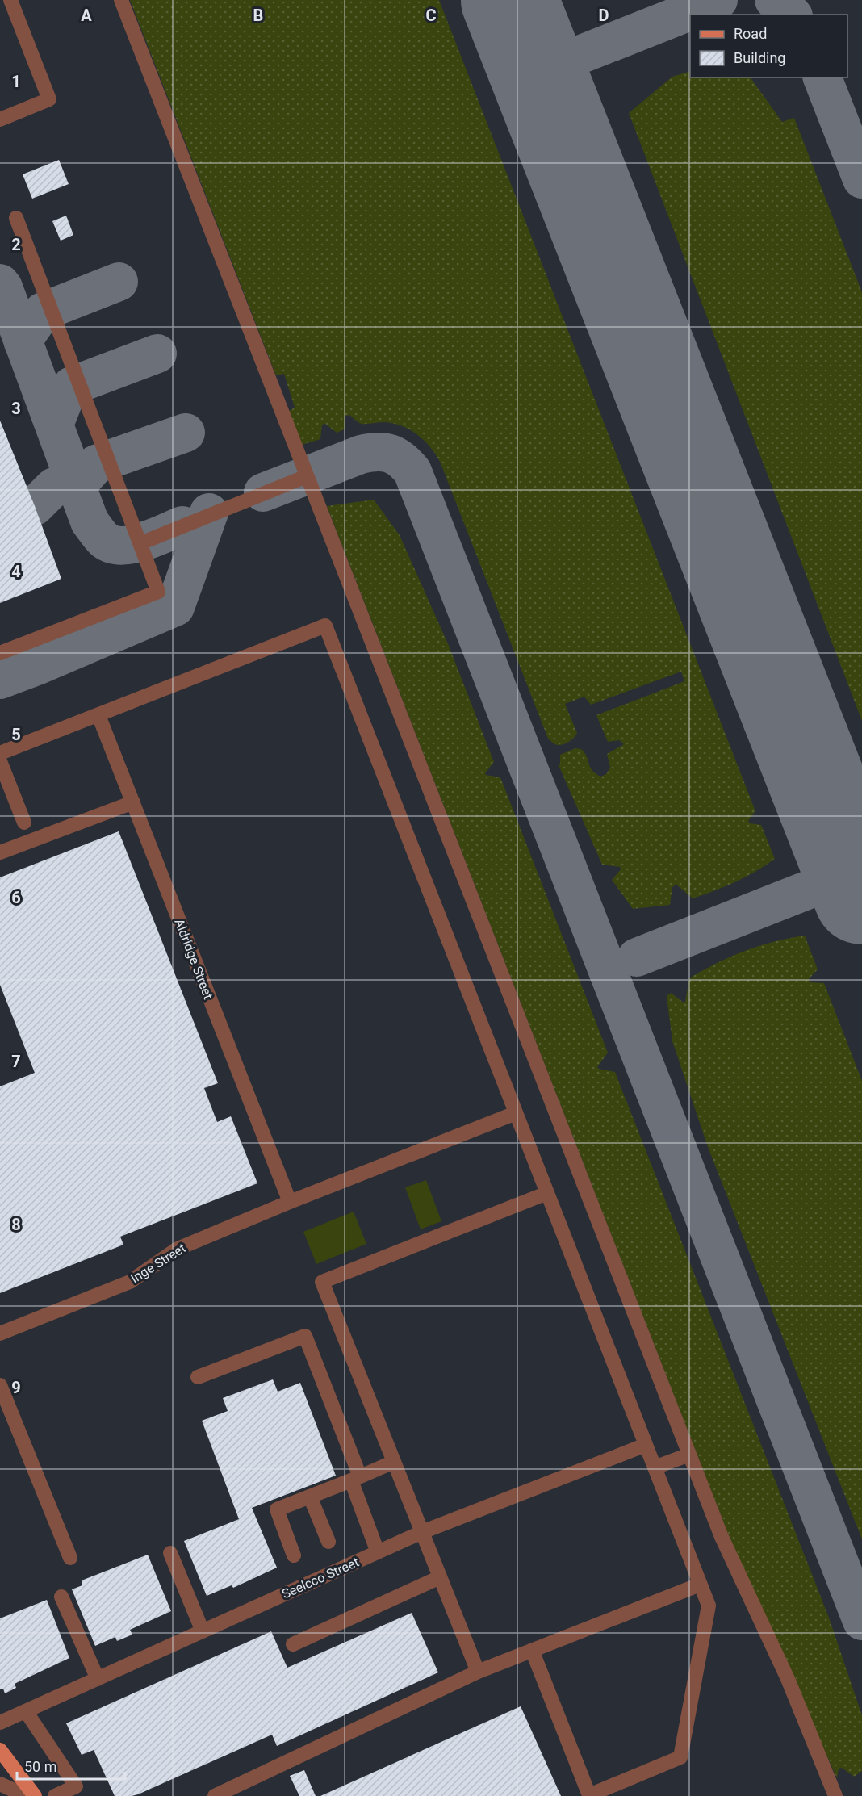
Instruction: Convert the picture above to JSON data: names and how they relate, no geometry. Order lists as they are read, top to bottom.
{
  "streets": {
    "street": ["Aldridge Street", "Inge Street", "Seelcco Street"]
  },
  "crossings": [
    ["Aldridge Street", "Inge Street"]
  ],
  "legend": ["Road", "Building"],
  "scale_bar": "50 m",
  "grid": {
    "columns": [
      "A",
      "B",
      "C",
      "D"
    ],
    "rows": [
      "1",
      "2",
      "3",
      "4",
      "5",
      "6",
      "7",
      "8",
      "9"
    ]
  }
}
